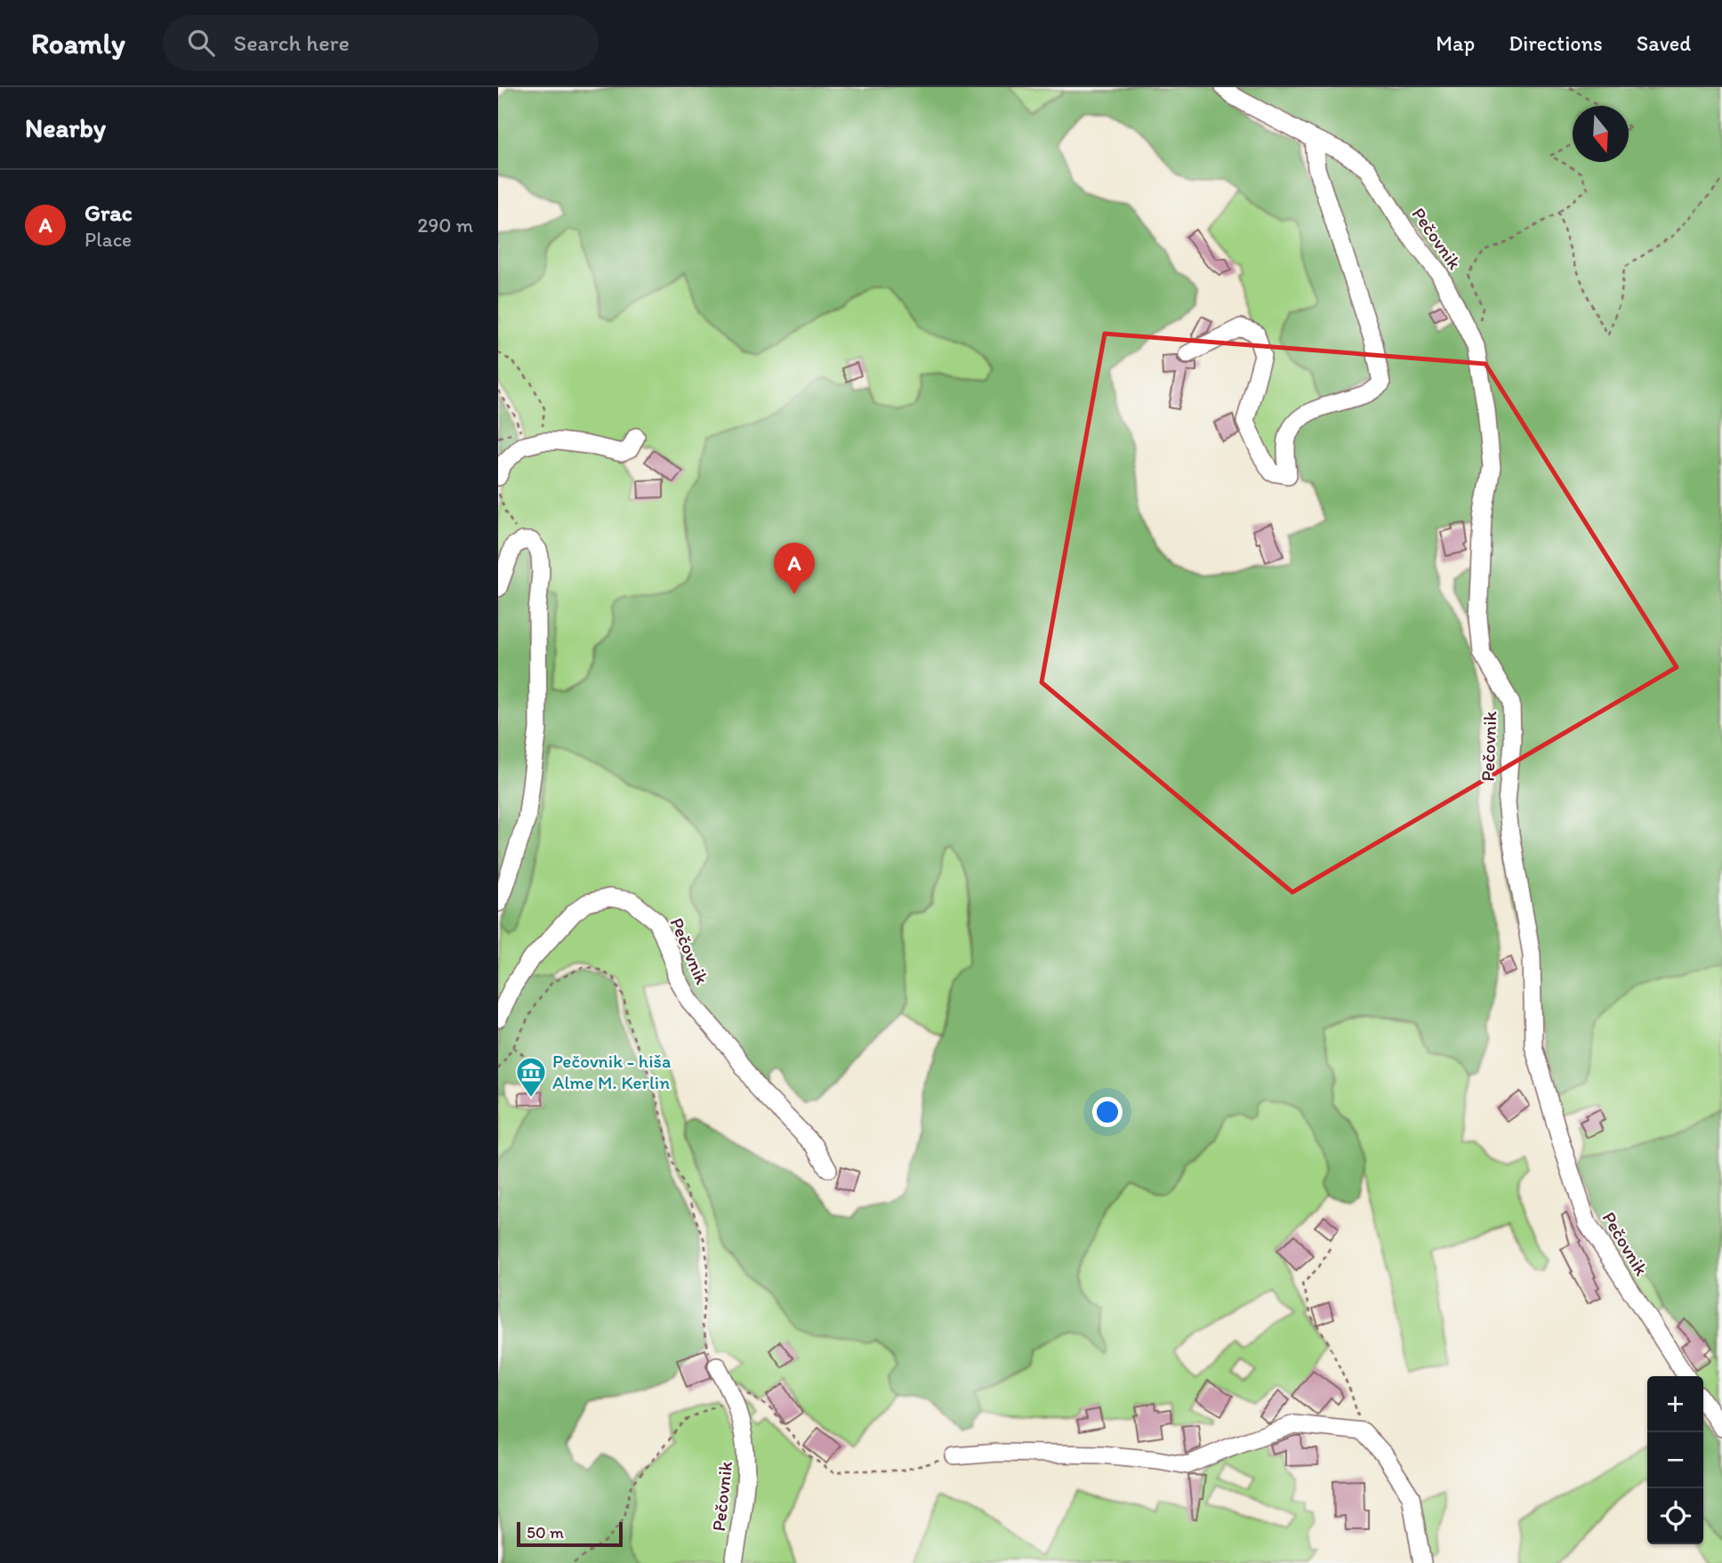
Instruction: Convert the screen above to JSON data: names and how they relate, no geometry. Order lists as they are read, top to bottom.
{
  "streets": {
    "street": ["Pečovnik"]
  },
  "places": {
    "museum": ["Pečovnik - hiša Alme M. Kerlin"]
  },
  "scale_bar": "50 m",
  "north": "bottom",
  "page": {
    "header": "Roamly",
    "search": "Search here",
    "nav": ["Map", "Directions", "Saved"],
    "heading": "Nearby",
    "list": [
      {
        "mark": "A",
        "name": "Grac",
        "note": "Place",
        "value": "290 m"
      }
    ],
    "pins": "A",
    "map_buttons": ["+", "−"],
    "scale": "50 m"
  }
}
